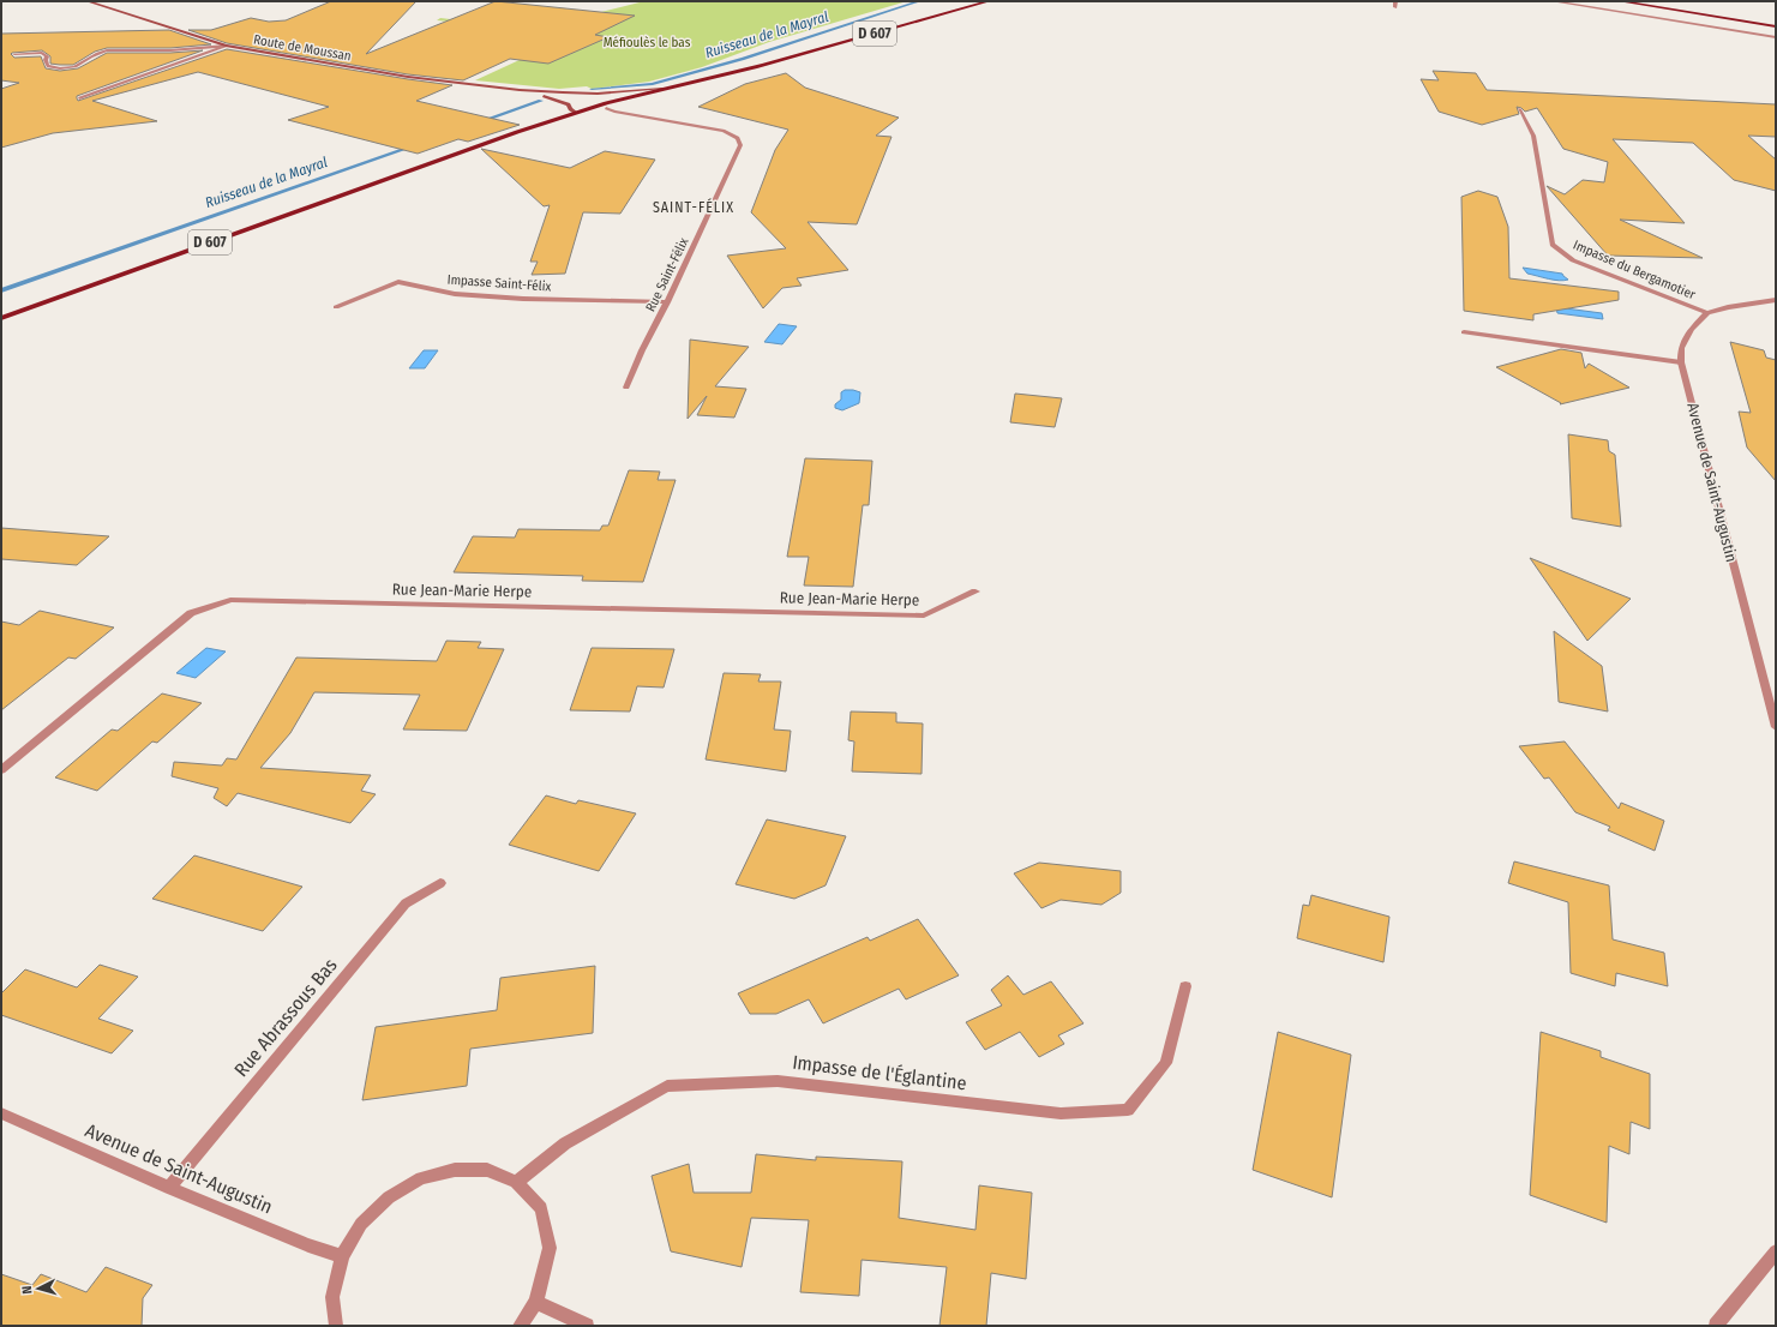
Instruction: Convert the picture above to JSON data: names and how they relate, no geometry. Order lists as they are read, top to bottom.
{
  "streets": {
    "main road": ["D 607"],
    "street": [
      "Route de Moussan",
      "Impasse du Bergamotier",
      "Rue Saint-Félix",
      "Impasse Saint-Félix",
      "Avenue de Saint-Augustin",
      "Rue Jean-Marie Herpe",
      "Rue Abrassous Bas",
      "Impasse de l'Églantine"
    ]
  },
  "crossings": [
    ["D 607", "Rue Saint-Félix"],
    ["Impasse du Bergamotier", "Avenue de Saint-Augustin"],
    ["Rue Saint-Félix", "Impasse Saint-Félix"],
    ["Avenue de Saint-Augustin", "Rue Abrassous Bas"]
  ],
  "districts": ["SAINT-FÉLIX"],
  "water": ["Ruisseau de la Mayral"],
  "parks": ["Méfioulès le bas"],
  "north": "left"
}
